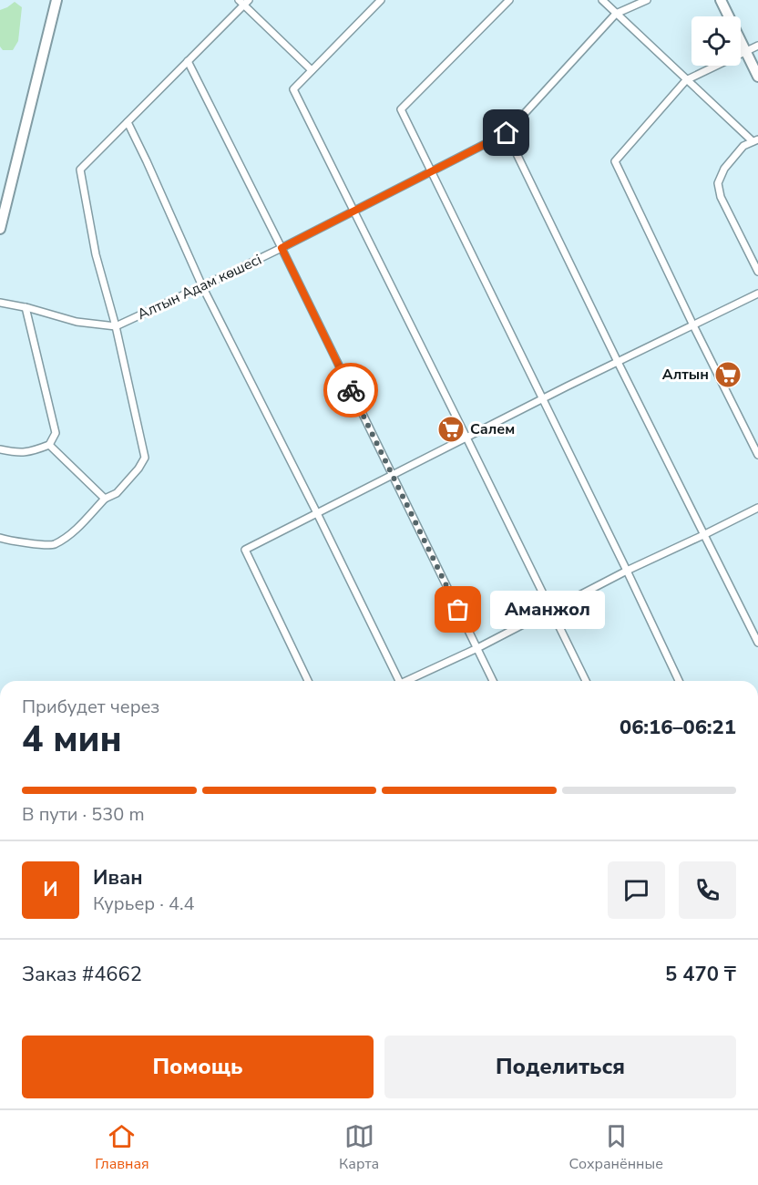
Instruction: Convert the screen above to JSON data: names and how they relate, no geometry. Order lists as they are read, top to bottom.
{
  "streets": {
    "street": ["Алтын Адам көшесі"]
  },
  "places": {
    "supermarket": ["Алтын", "Салем"],
    "other": ["Аманжол"]
  },
  "page": {
    "bubble": "Аманжол",
    "heading": ["4 мин", "Прибудет через", "06:16–06:21"],
    "panel": [
      "Иван",
      "Курьер · 4.4",
      "Заказ #4662",
      "5 470 ₸"
    ],
    "bar": "В пути · 530 m",
    "round": "И",
    "buttons": ["Помощь", "Поделиться"],
    "tabs": ["Главная", "Карта", "Сохранённые"]
  }
}
